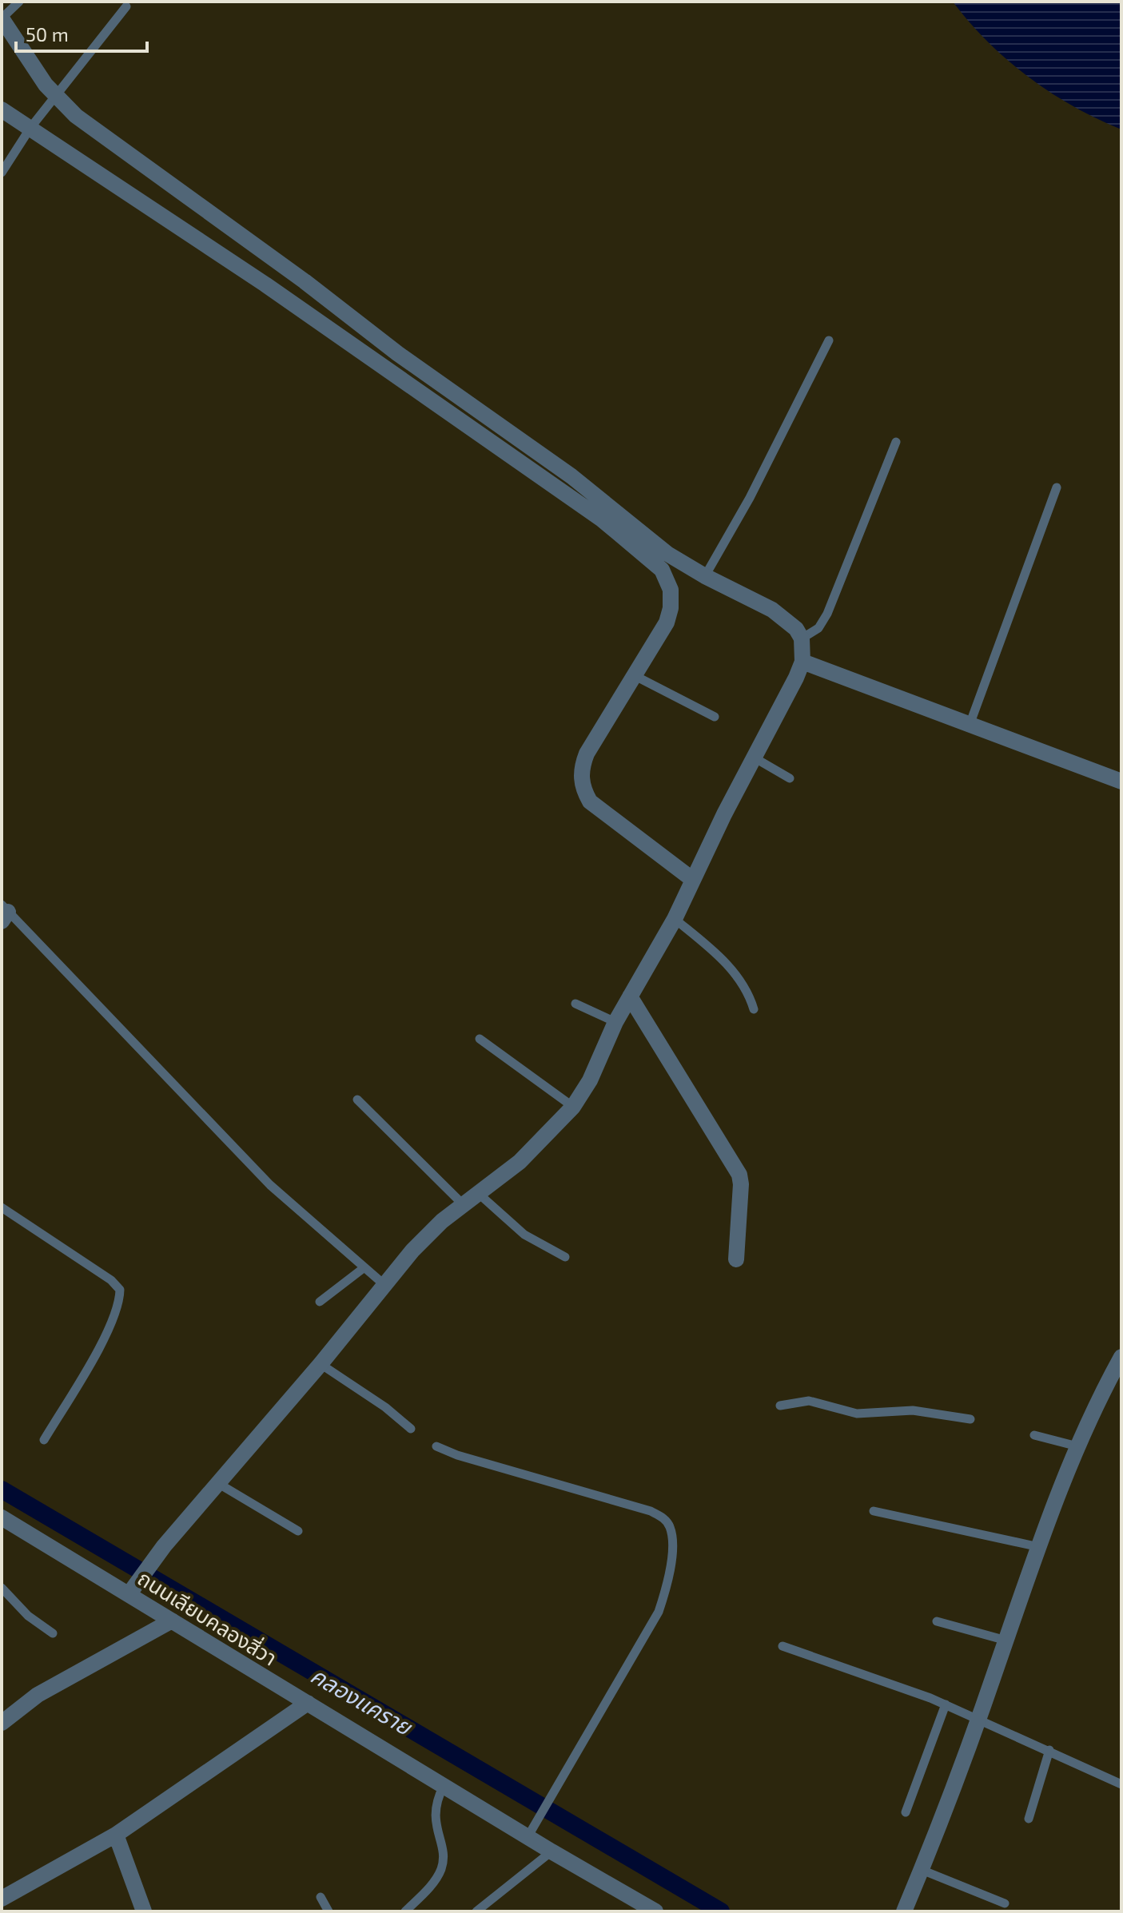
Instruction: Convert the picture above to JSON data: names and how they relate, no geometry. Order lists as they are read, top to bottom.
{
  "streets": {
    "street": ["ถนนเลียบคลองสี่วา"]
  },
  "water": ["คลองเเคราย"],
  "scale_bar": "50 m"
}
